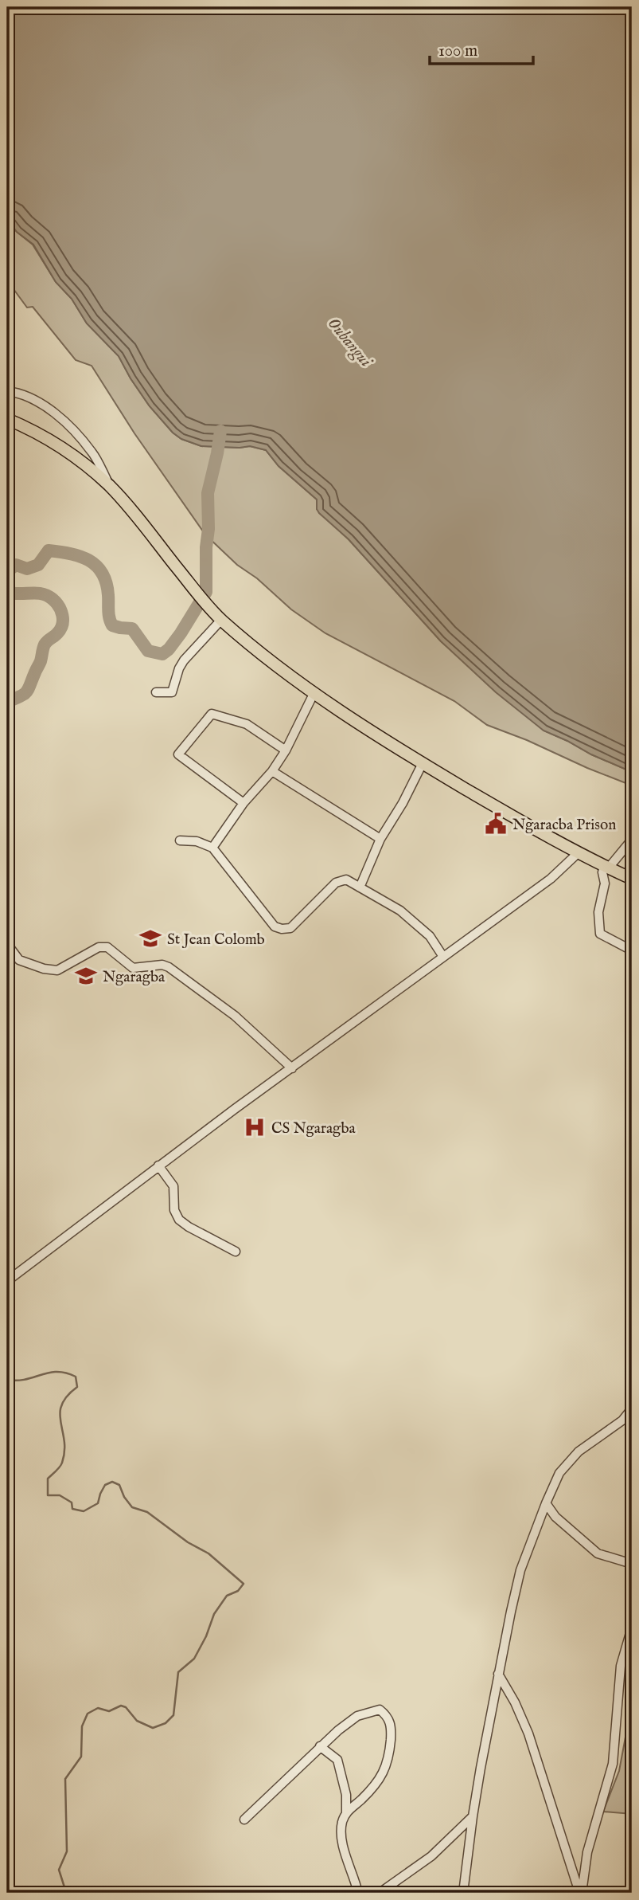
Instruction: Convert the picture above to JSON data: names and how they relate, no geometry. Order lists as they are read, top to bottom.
{
  "water": ["Oubangui"],
  "places": {
    "public building": ["Ngaracba Prison"],
    "school or university": ["St Jean Colomb", "Ngaragba"],
    "hospital": ["CS Ngaragba"]
  },
  "scale_bar": "100 m"
}
